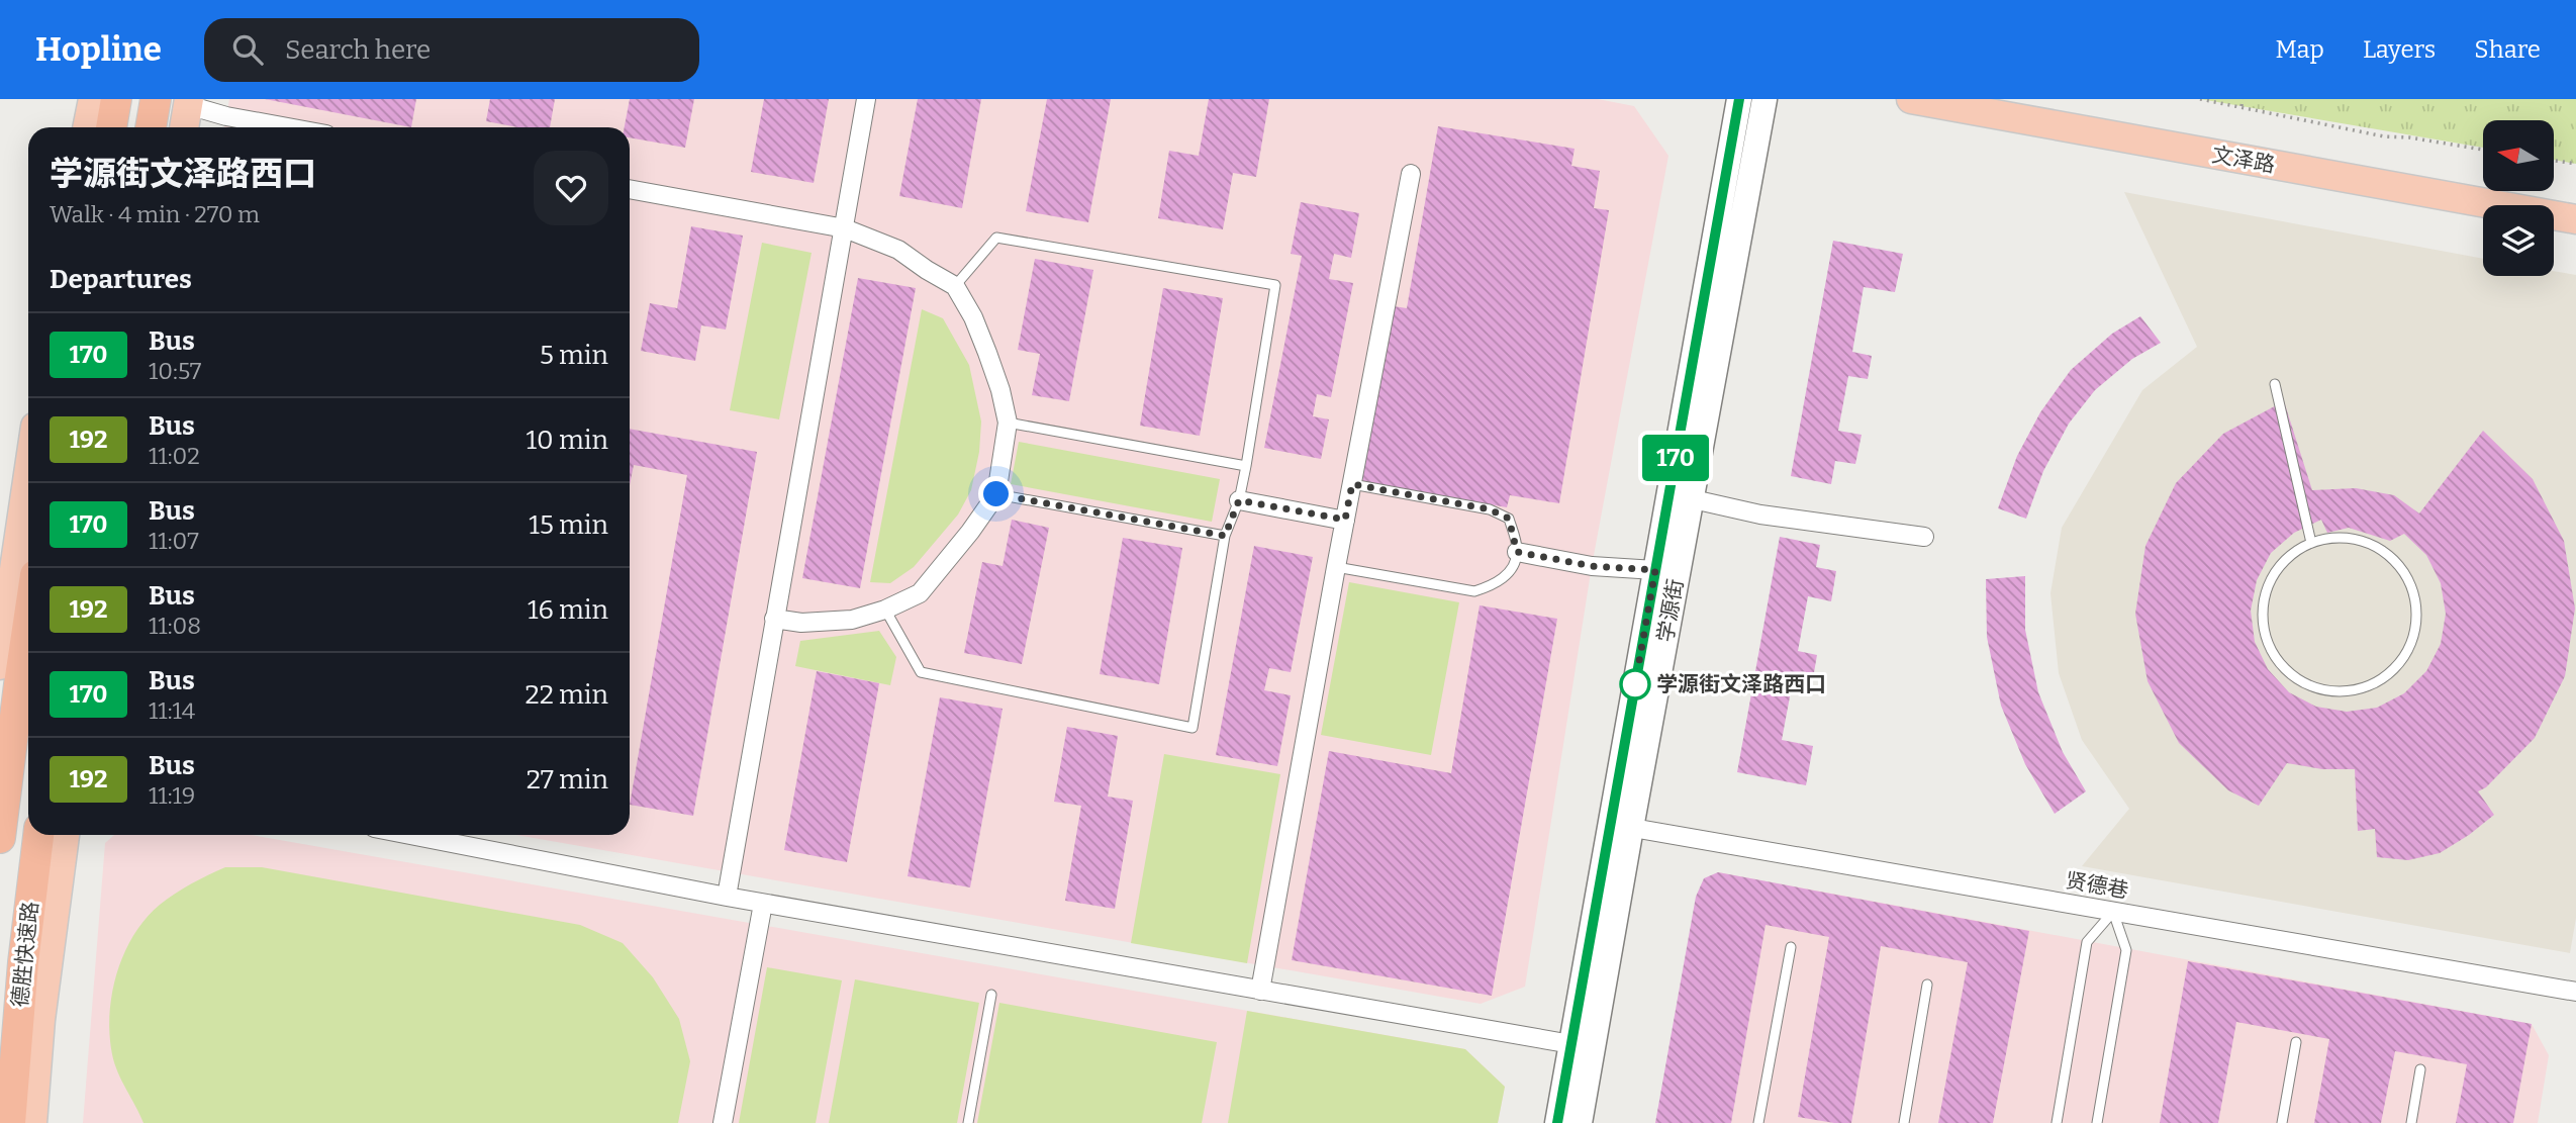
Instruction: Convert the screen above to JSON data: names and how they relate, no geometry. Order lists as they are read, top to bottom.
{
  "streets": {
    "highway": ["德胜快速路"],
    "main road": ["文泽路", "学源街"],
    "street": ["贤德巷"]
  },
  "crossings": [
    ["学源街", "贤德巷"]
  ],
  "places": ["学源街文泽路西口"],
  "lines": ["bus line 170"],
  "north": "left",
  "page": {
    "header": "Hopline",
    "search": "Search here",
    "nav": ["Map", "Layers", "Share"],
    "on_map": "170",
    "heading": [
      ["学源街文泽路西口", "Walk · 4 min · 270 m"],
      "Departures"
    ],
    "list": [
      {
        "mark": "170",
        "name": "Bus",
        "note": "10:57",
        "value": "5 min"
      },
      {
        "mark": "192",
        "name": "Bus",
        "note": "11:02",
        "value": "10 min"
      },
      {
        "mark": "170",
        "name": "Bus",
        "note": "11:07",
        "value": "15 min"
      },
      {
        "mark": "192",
        "name": "Bus",
        "note": "11:08",
        "value": "16 min"
      },
      {
        "mark": "170",
        "name": "Bus",
        "note": "11:14",
        "value": "22 min"
      },
      {
        "mark": "192",
        "name": "Bus",
        "note": "11:19",
        "value": "27 min"
      }
    ]
  }
}
